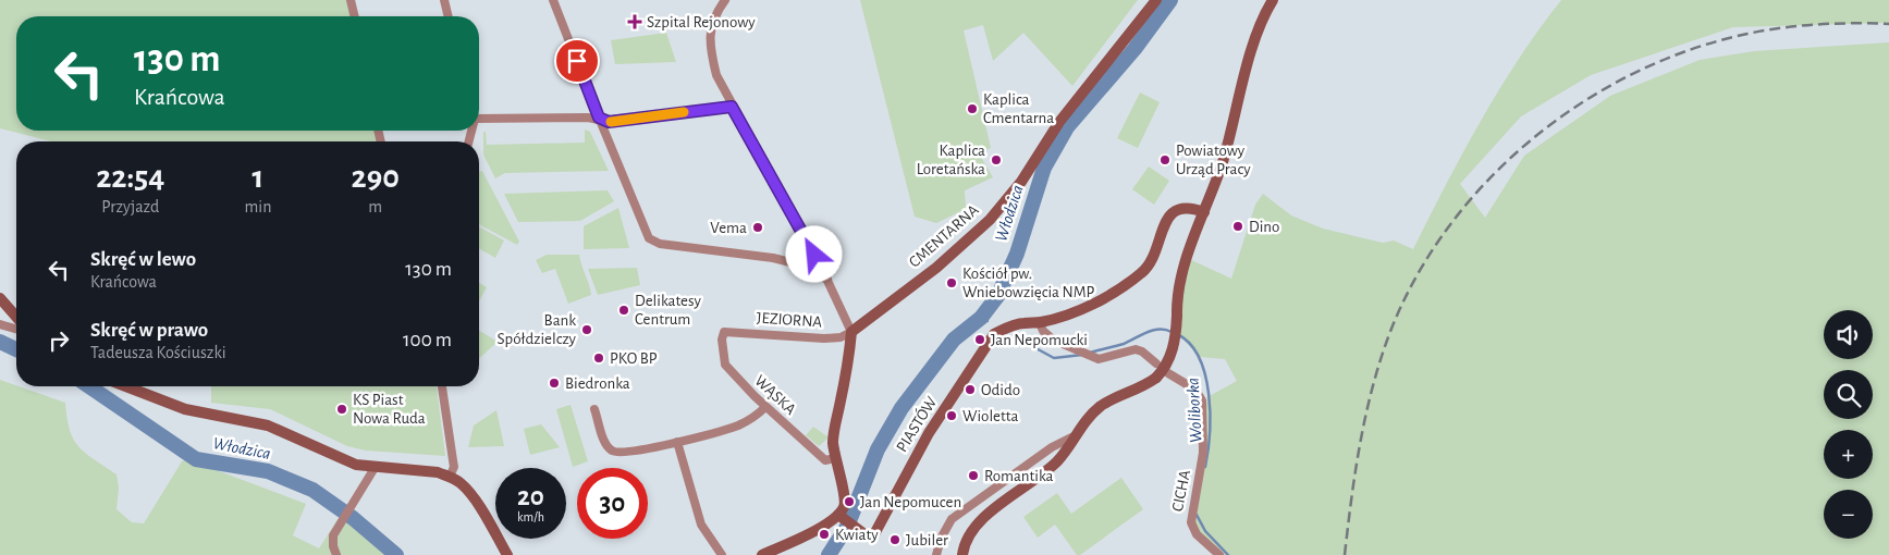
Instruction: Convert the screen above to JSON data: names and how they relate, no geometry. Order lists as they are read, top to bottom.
{
  "streets": {
    "street": [
      "CMENTARNA",
      "JEZIORNA",
      "WĄSKA",
      "PIASTÓW",
      "CICHA"
    ]
  },
  "crossings": [
    ["CMENTARNA", "JEZIORNA"],
    ["JEZIORNA", "WĄSKA"],
    ["PIASTÓW", "CICHA"]
  ],
  "water": ["Włodzica", "Woliborka"],
  "places": {
    "health": ["Szpital Rejonowy"],
    "other": [
      "Kaplica Cmentarna",
      "Kaplica Loretańska",
      "Powiatowy Urząd Pracy",
      "Dino",
      "Vema",
      "Kościół pw. Wniebowzięcia NMP",
      "Delikatesy Centrum",
      "Bank Spółdzielczy",
      "Jan Nepomucki",
      "PKO BP",
      "Biedronka",
      "Odido",
      "KS Piast Nowa Ruda",
      "Wioletta",
      "Romantika",
      "Jan Nepomucen",
      "Kwiaty",
      "Jubiler"
    ]
  },
  "page": {
    "turn": ["130 m", "Krańcowa"],
    "eta": [
      "22:54",
      "Przyjazd",
      "1",
      "min",
      "290",
      "m"
    ],
    "list": [
      {
        "name": "Skręć w lewo",
        "note": "Krańcowa",
        "value": "130 m"
      },
      {
        "name": "Skręć w prawo",
        "note": "Tadeusza Kościuszki",
        "value": "100 m"
      }
    ],
    "map_buttons": ["+", "−"],
    "speed": "20 km/h",
    "limit": "30"
  }
}
